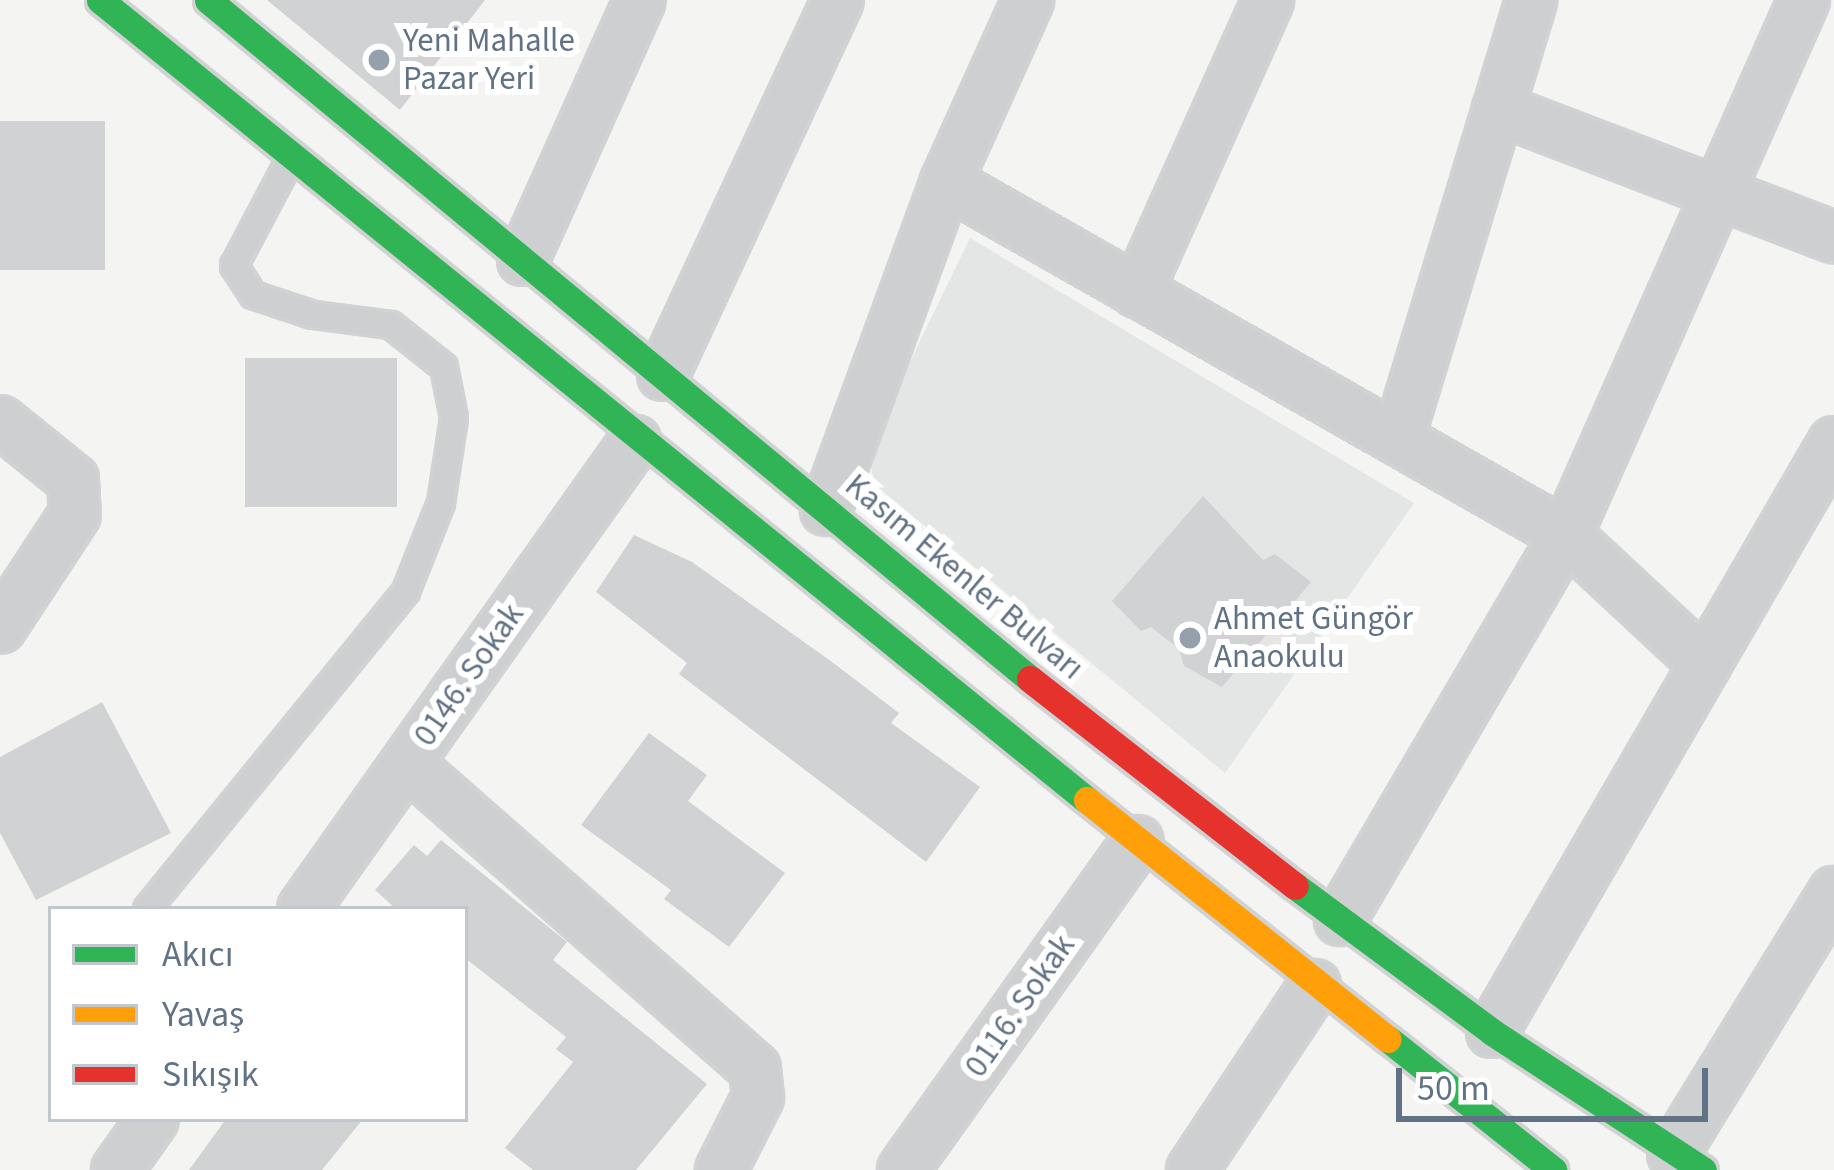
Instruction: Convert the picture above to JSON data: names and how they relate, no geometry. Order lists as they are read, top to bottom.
{
  "streets": {
    "street": ["Kasım Ekenler Bulvarı", "0146. Sokak", "0116. Sokak"]
  },
  "places": ["Yeni Mahalle Pazar Yeri", "Ahmet Güngör Anaokulu"],
  "legend": ["Akıcı", "Yavaş", "Sıkışık"],
  "scale_bar": "50 m"
}
